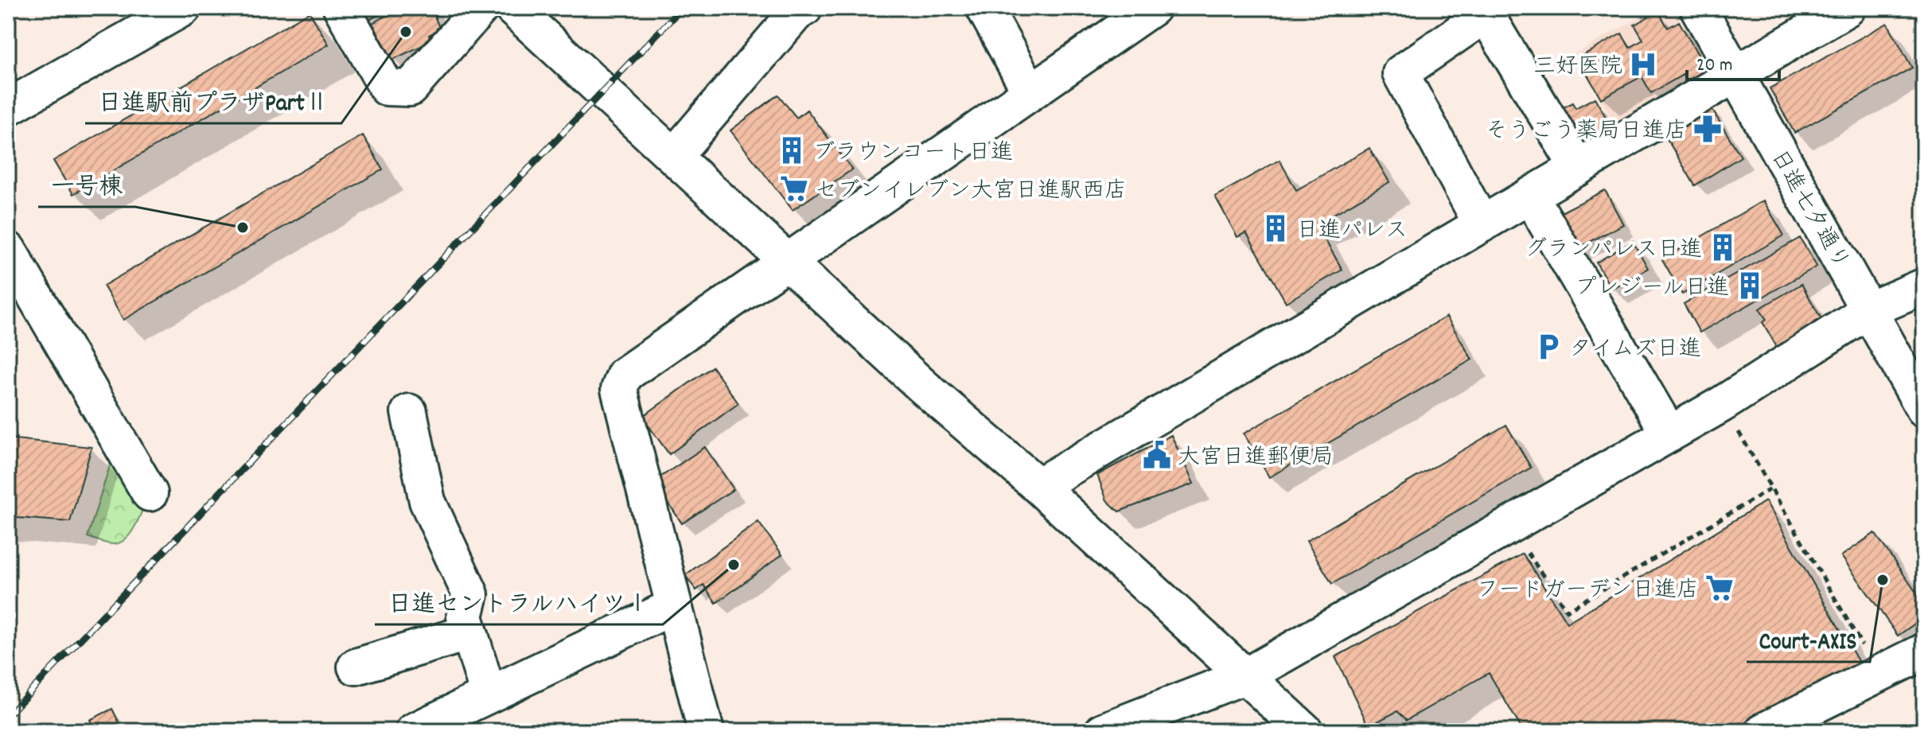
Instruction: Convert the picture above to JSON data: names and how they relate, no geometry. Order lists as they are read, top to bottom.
{
  "streets": {
    "street": ["日進七夕通り"]
  },
  "places": {
    "other": [
      "日進駅前プラザPartⅡ",
      "一号棟",
      "日進セントラルハイツⅠ",
      "Court-AXIS"
    ],
    "hospital": ["三好医院"],
    "pharmacy": ["そうごう薬局日進店"],
    "building": [
      "ブラウンコート日進",
      "日進パレス",
      "グランパレス日進",
      "プレジール日進"
    ],
    "supermarket": ["セブンイレブン大宮日進駅西店", "フードガーデン日進店"],
    "parking": ["タイムズ日進"],
    "public building": ["大宮日進郵便局"]
  },
  "scale_bar": "20 m"
}
